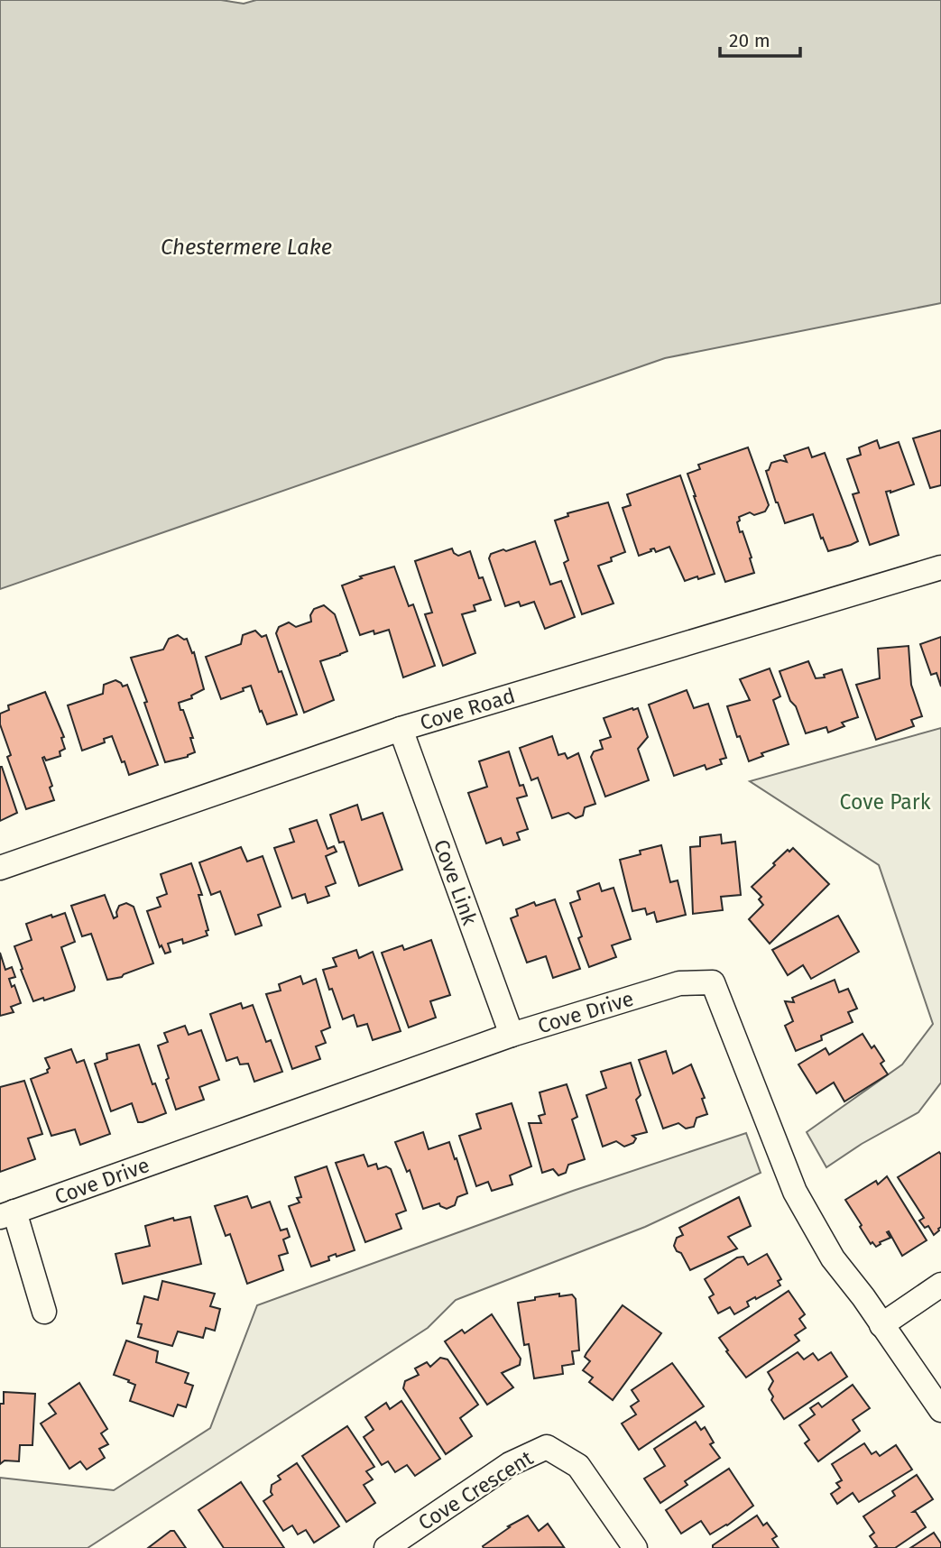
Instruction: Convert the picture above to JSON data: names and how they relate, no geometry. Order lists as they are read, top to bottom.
{
  "streets": {
    "street": [
      "Cove Road",
      "Cove Link",
      "Cove Drive",
      "Cove Crescent"
    ]
  },
  "crossings": [
    ["Cove Road", "Cove Link"],
    ["Cove Link", "Cove Drive"]
  ],
  "water": ["Chestermere Lake"],
  "parks": ["Cove Park"],
  "scale_bar": "20 m"
}
